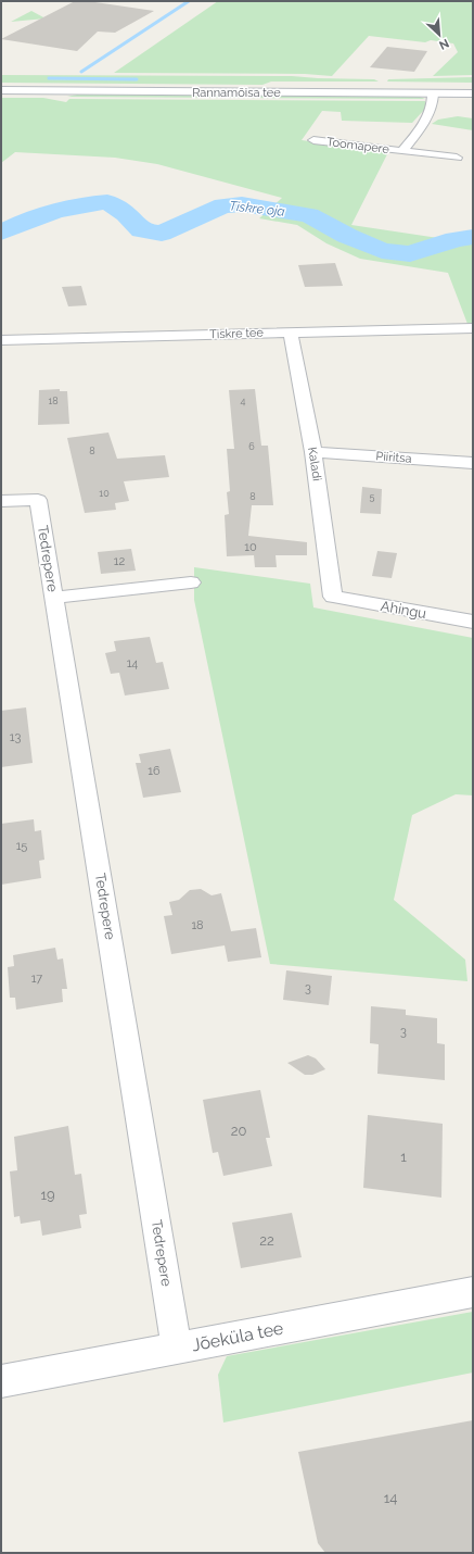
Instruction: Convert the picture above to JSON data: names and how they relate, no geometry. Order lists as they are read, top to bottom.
{
  "streets": {
    "street": [
      "Rannamõisa tee",
      "Toomapere",
      "Tiskre tee",
      "Piiritsa",
      "Kaladi",
      "Tedrepere",
      "Ahingu",
      "Jõeküla tee"
    ]
  },
  "crossings": [
    ["Rannamõisa tee", "Toomapere"],
    ["Tiskre tee", "Kaladi"],
    ["Piiritsa", "Kaladi"],
    ["Kaladi", "Ahingu"],
    ["Tedrepere", "Jõeküla tee"]
  ],
  "water": ["Tiskre oja"],
  "house_numbers": [
    "18",
    "4",
    "6",
    "8",
    "10",
    "8",
    "5",
    "10",
    "12",
    "14",
    "13",
    "16",
    "15",
    "18",
    "17",
    "3",
    "3",
    "20",
    "1",
    "19",
    "22",
    "14"
  ],
  "north": "bottom right"
}
